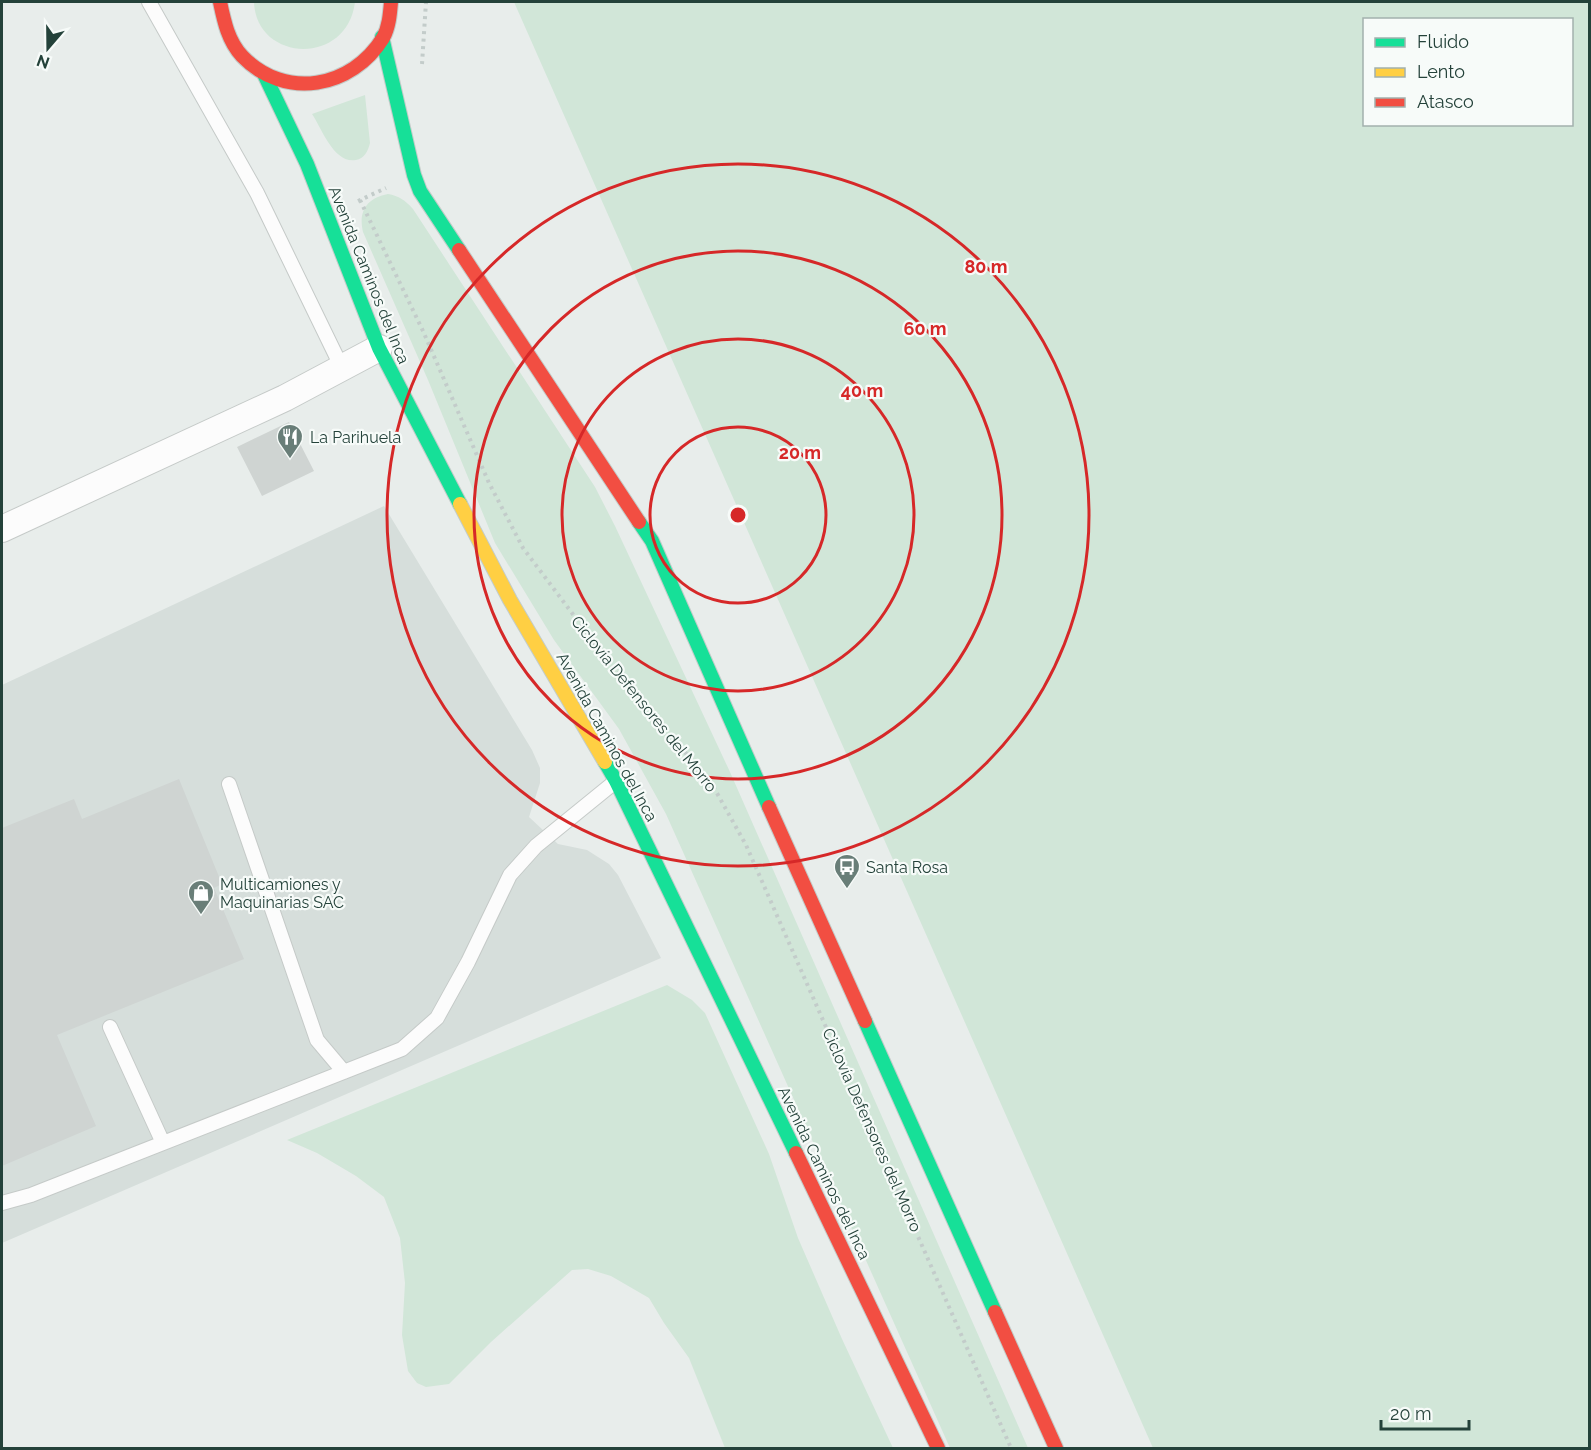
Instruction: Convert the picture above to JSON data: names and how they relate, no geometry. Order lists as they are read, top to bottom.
{
  "streets": {
    "main road": ["Avenida Caminos del Inca"],
    "path": ["Ciclovía Defensores del Morro"]
  },
  "places": {
    "restaurant": ["La Parihuela"],
    "bus stop": ["Santa Rosa"],
    "shop": ["Multicamiones y Maquinarias SAC"]
  },
  "legend": ["Fluido", "Lento", "Atasco"],
  "scale_bar": "20 m",
  "north": "bottom",
  "rings": [
    "80 m",
    "60 m",
    "40 m",
    "20 m"
  ]
}
